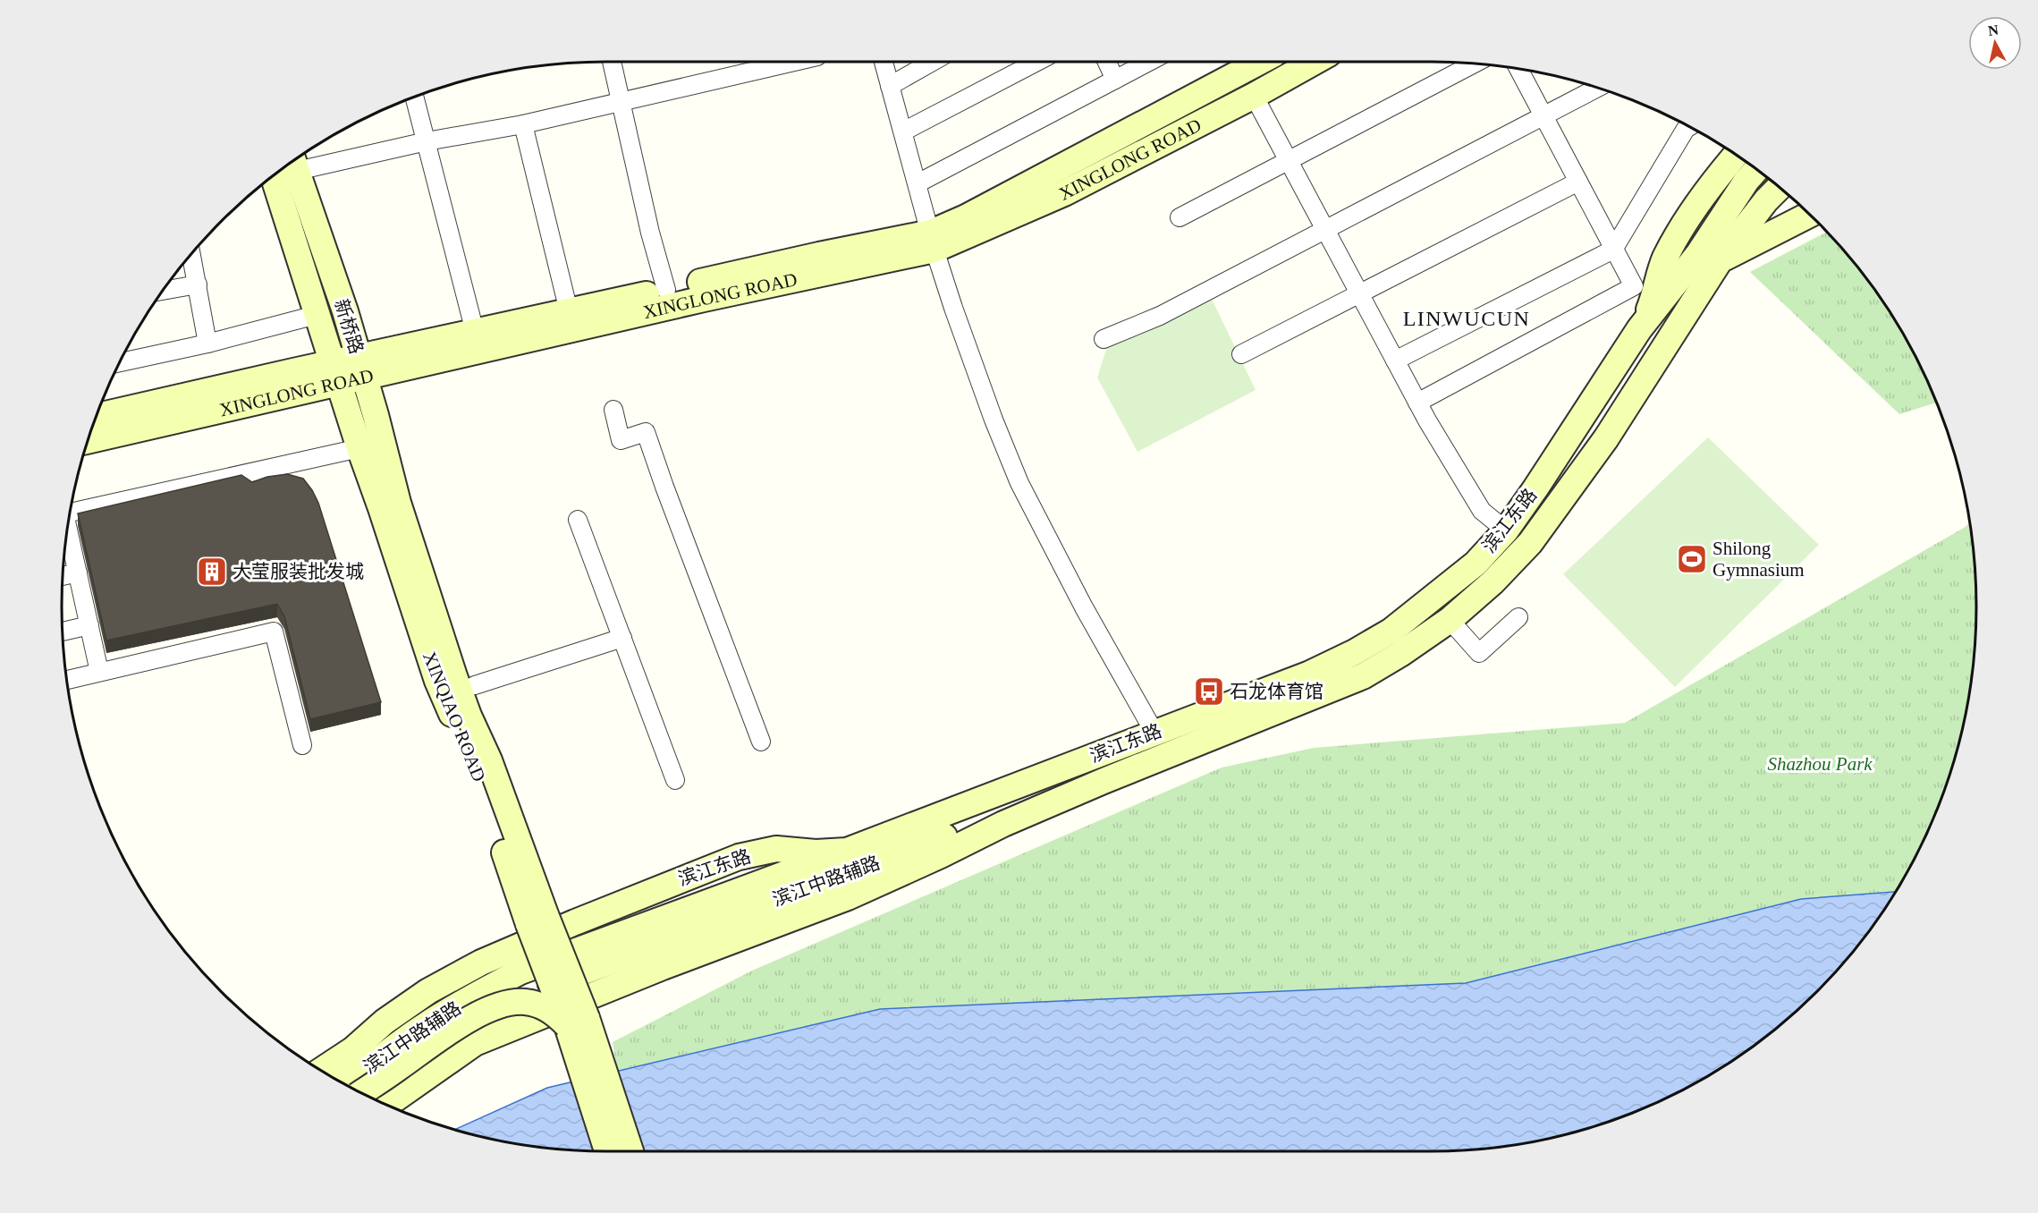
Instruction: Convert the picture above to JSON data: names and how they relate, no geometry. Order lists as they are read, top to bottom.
{
  "streets": {
    "main road": [
      "XINGLONG ROAD",
      "新桥路",
      "滨江东路",
      "XINQIAO ROAD",
      "滨江中路辅路"
    ]
  },
  "crossings": [
    ["XINGLONG ROAD", "新桥路"],
    ["新桥路", "XINQIAO ROAD"],
    ["滨江东路", "滨江中路辅路"],
    ["XINQIAO ROAD", "滨江中路辅路"]
  ],
  "districts": ["LINWUCUN"],
  "parks": ["Shazhou Park"],
  "places": {
    "sports": ["Shilong Gymnasium"],
    "building": ["大莹服装批发城"],
    "bus stop": ["石龙体育馆"]
  },
  "north": "top"
}
